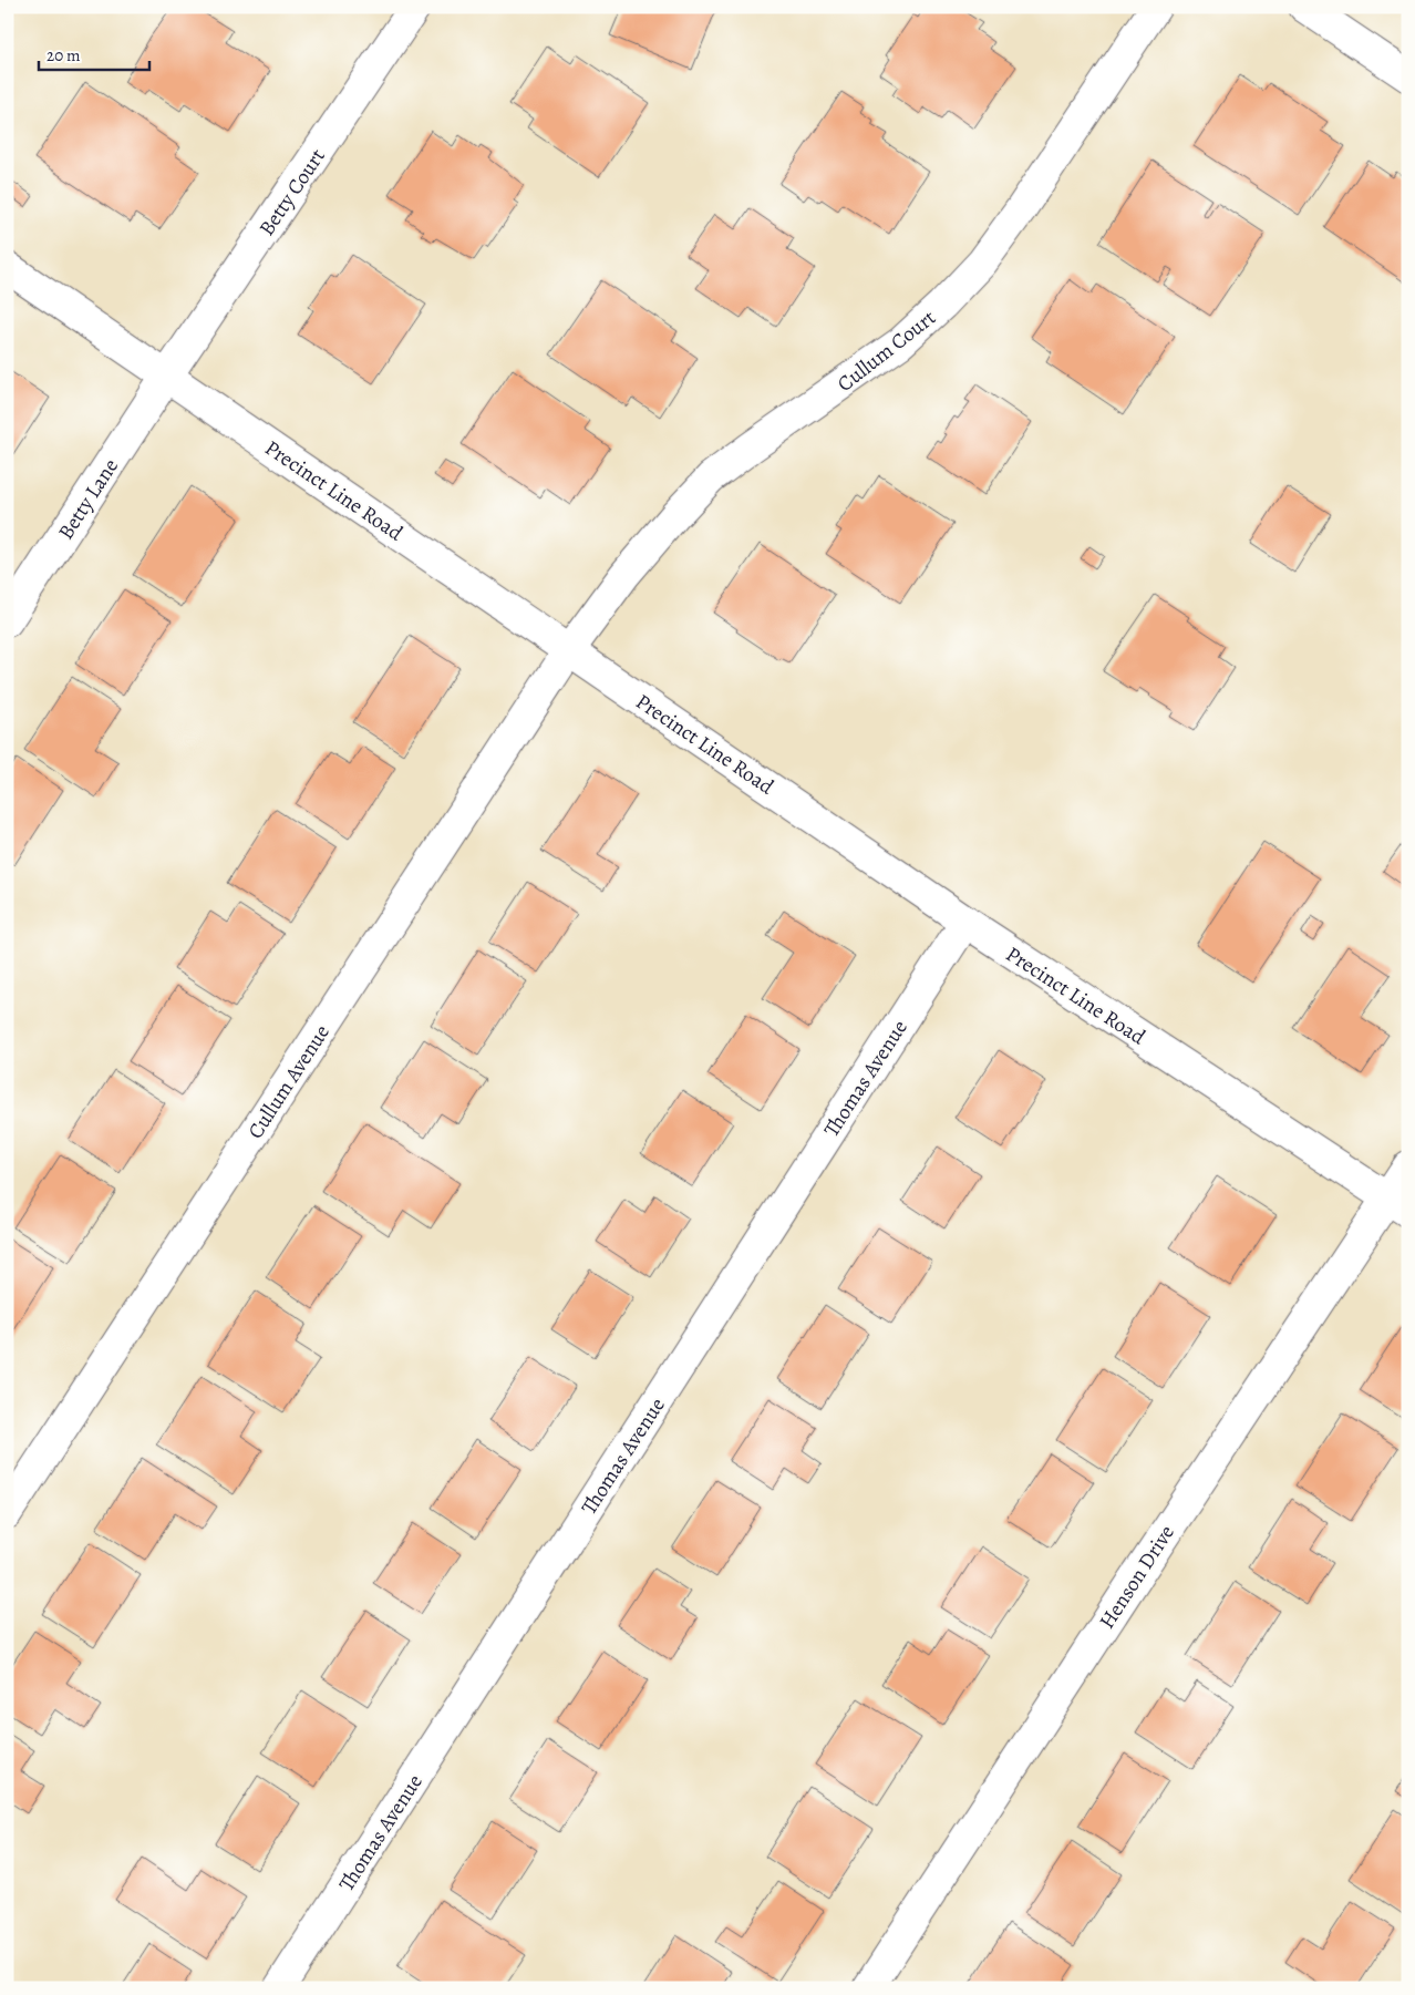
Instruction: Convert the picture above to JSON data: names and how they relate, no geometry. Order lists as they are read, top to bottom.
{
  "streets": {
    "street": [
      "Betty Court",
      "Cullum Court",
      "Precinct Line Road",
      "Betty Lane",
      "Thomas Avenue",
      "Cullum Avenue",
      "Henson Drive"
    ]
  },
  "crossings": [
    ["Betty Court", "Precinct Line Road"],
    ["Betty Court", "Betty Lane"],
    ["Cullum Court", "Precinct Line Road"],
    ["Cullum Court", "Cullum Avenue"],
    ["Precinct Line Road", "Betty Lane"],
    ["Precinct Line Road", "Thomas Avenue"],
    ["Precinct Line Road", "Cullum Avenue"],
    ["Precinct Line Road", "Henson Drive"]
  ],
  "scale_bar": "20 m"
}
